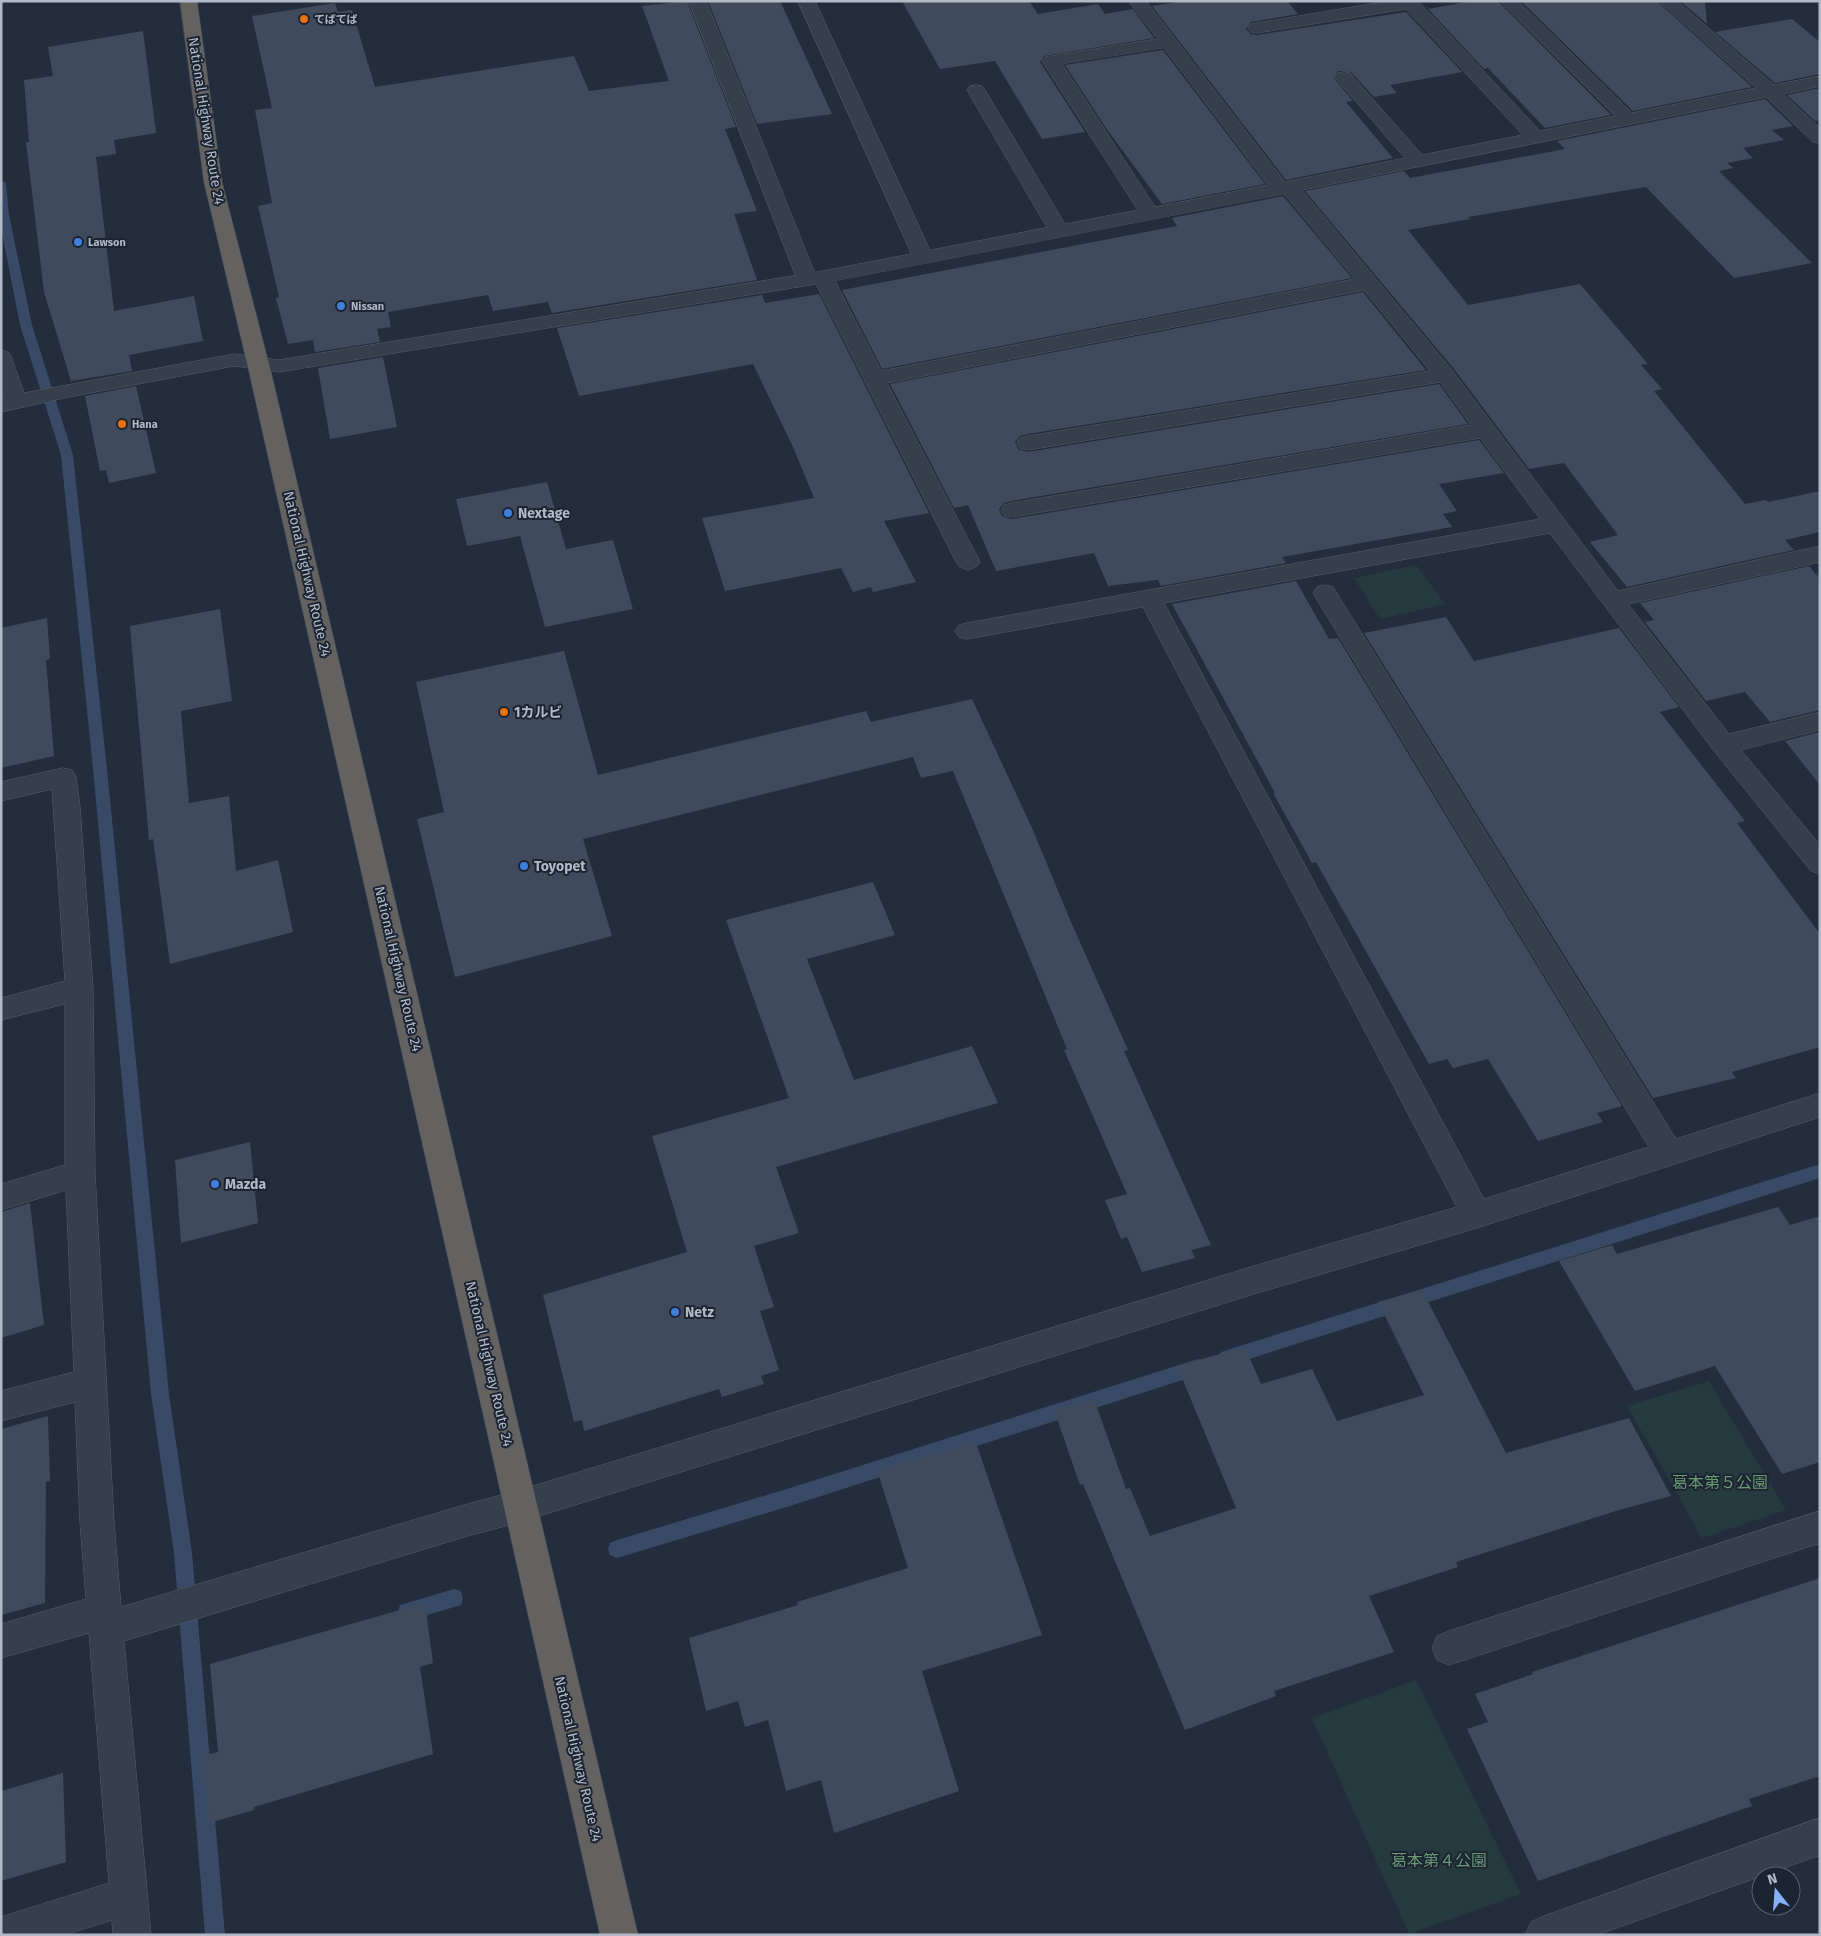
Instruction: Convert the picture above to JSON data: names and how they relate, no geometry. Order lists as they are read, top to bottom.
{
  "streets": {
    "highway": ["National Highway Route 24"]
  },
  "parks": ["葛本第５公園", "葛本第４公園"],
  "places": [
    "てばてば",
    "Lawson",
    "Nissan",
    "Hana",
    "Nextage",
    "1カルビ",
    "Toyopet",
    "Mazda",
    "Netz"
  ],
  "north": "top"
}
